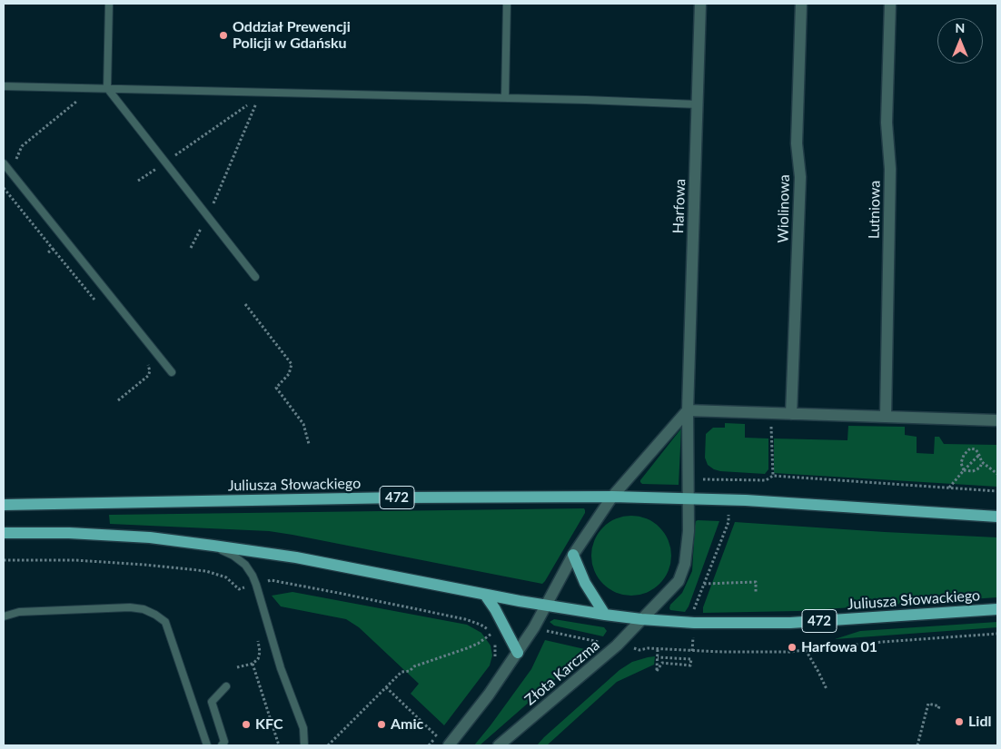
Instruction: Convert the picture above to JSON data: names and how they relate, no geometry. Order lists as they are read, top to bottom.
{
  "streets": {
    "main road": ["Juliusza Słowackiego", "472"],
    "street": [
      "Harfowa",
      "Wiolinowa",
      "Lutniowa",
      "Złota Karczma"
    ]
  },
  "crossings": [
    ["Harfowa", "Juliusza Słowackiego"],
    ["Harfowa", "472"],
    ["Harfowa", "Złota Karczma"],
    ["Juliusza Słowackiego", "472"],
    ["Juliusza Słowackiego", "Złota Karczma"],
    ["472", "Złota Karczma"]
  ],
  "places": [
    "Oddział Prewencji Policji w Gdańsku",
    "Harfowa 01",
    "Lidl",
    "KFC",
    "Amic"
  ],
  "north": "top"
}
